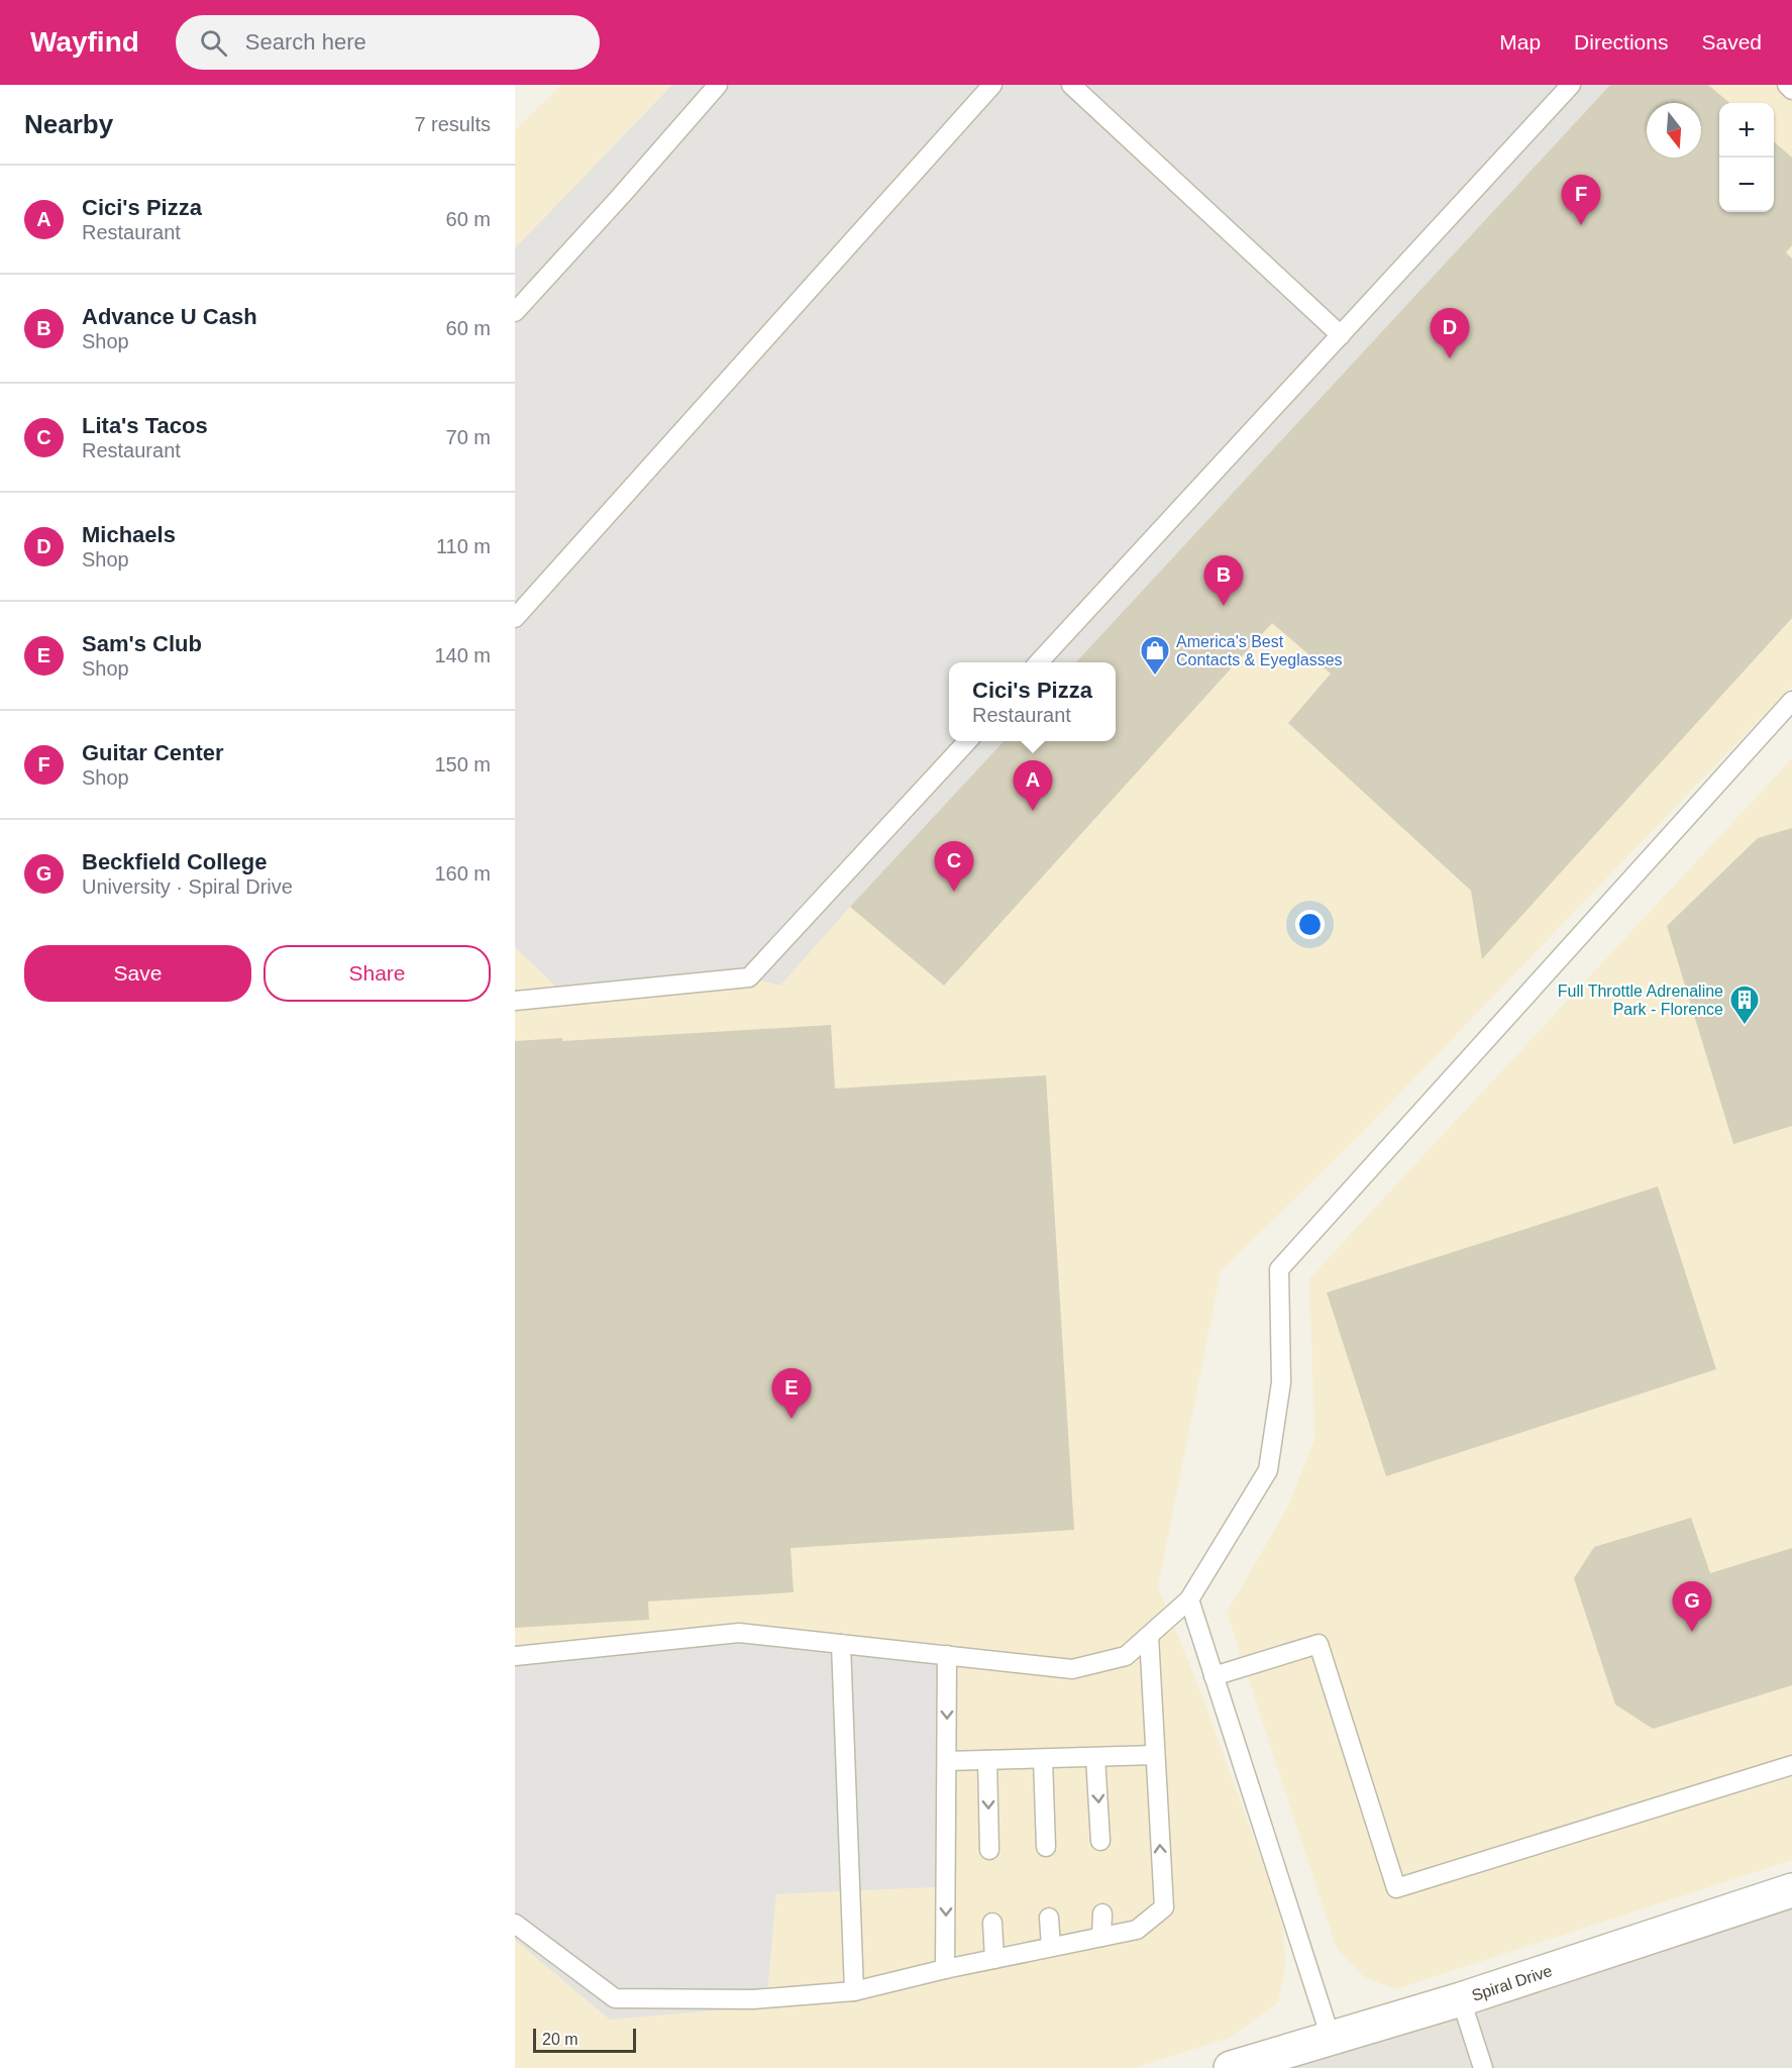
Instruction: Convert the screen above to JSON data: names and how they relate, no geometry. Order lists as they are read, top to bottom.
{
  "streets": {
    "street": ["Spiral Drive"]
  },
  "places": {
    "shop": ["America's Best Contacts & Eyeglasses"],
    "building": ["Full Throttle Adrenaline Park - Florence"]
  },
  "scale_bar": "20 m",
  "north": "bottom",
  "page": {
    "header": "Wayfind",
    "search": "Search here",
    "nav": ["Map", "Directions", "Saved"],
    "heading": ["Nearby", "7 results"],
    "map_buttons": ["+", "−"],
    "list": [
      {
        "mark": "A",
        "name": "Cici's Pizza",
        "note": "Restaurant",
        "value": "60 m"
      },
      {
        "mark": "B",
        "name": "Advance U Cash",
        "note": "Shop",
        "value": "60 m"
      },
      {
        "mark": "C",
        "name": "Lita's Tacos",
        "note": "Restaurant",
        "value": "70 m"
      },
      {
        "mark": "D",
        "name": "Michaels",
        "note": "Shop",
        "value": "110 m"
      },
      {
        "mark": "E",
        "name": "Sam's Club",
        "note": "Shop",
        "value": "140 m"
      },
      {
        "mark": "F",
        "name": "Guitar Center",
        "note": "Shop",
        "value": "150 m"
      },
      {
        "mark": "G",
        "name": "Beckfield College",
        "note": "University · Spiral Drive",
        "value": "160 m"
      }
    ],
    "pins": [
      "F",
      "D",
      "B",
      "A",
      "C",
      "E",
      "G"
    ],
    "popup": ["Cici's Pizza", "Restaurant"],
    "buttons": ["Save", "Share"],
    "scale": "20 m"
  }
}
